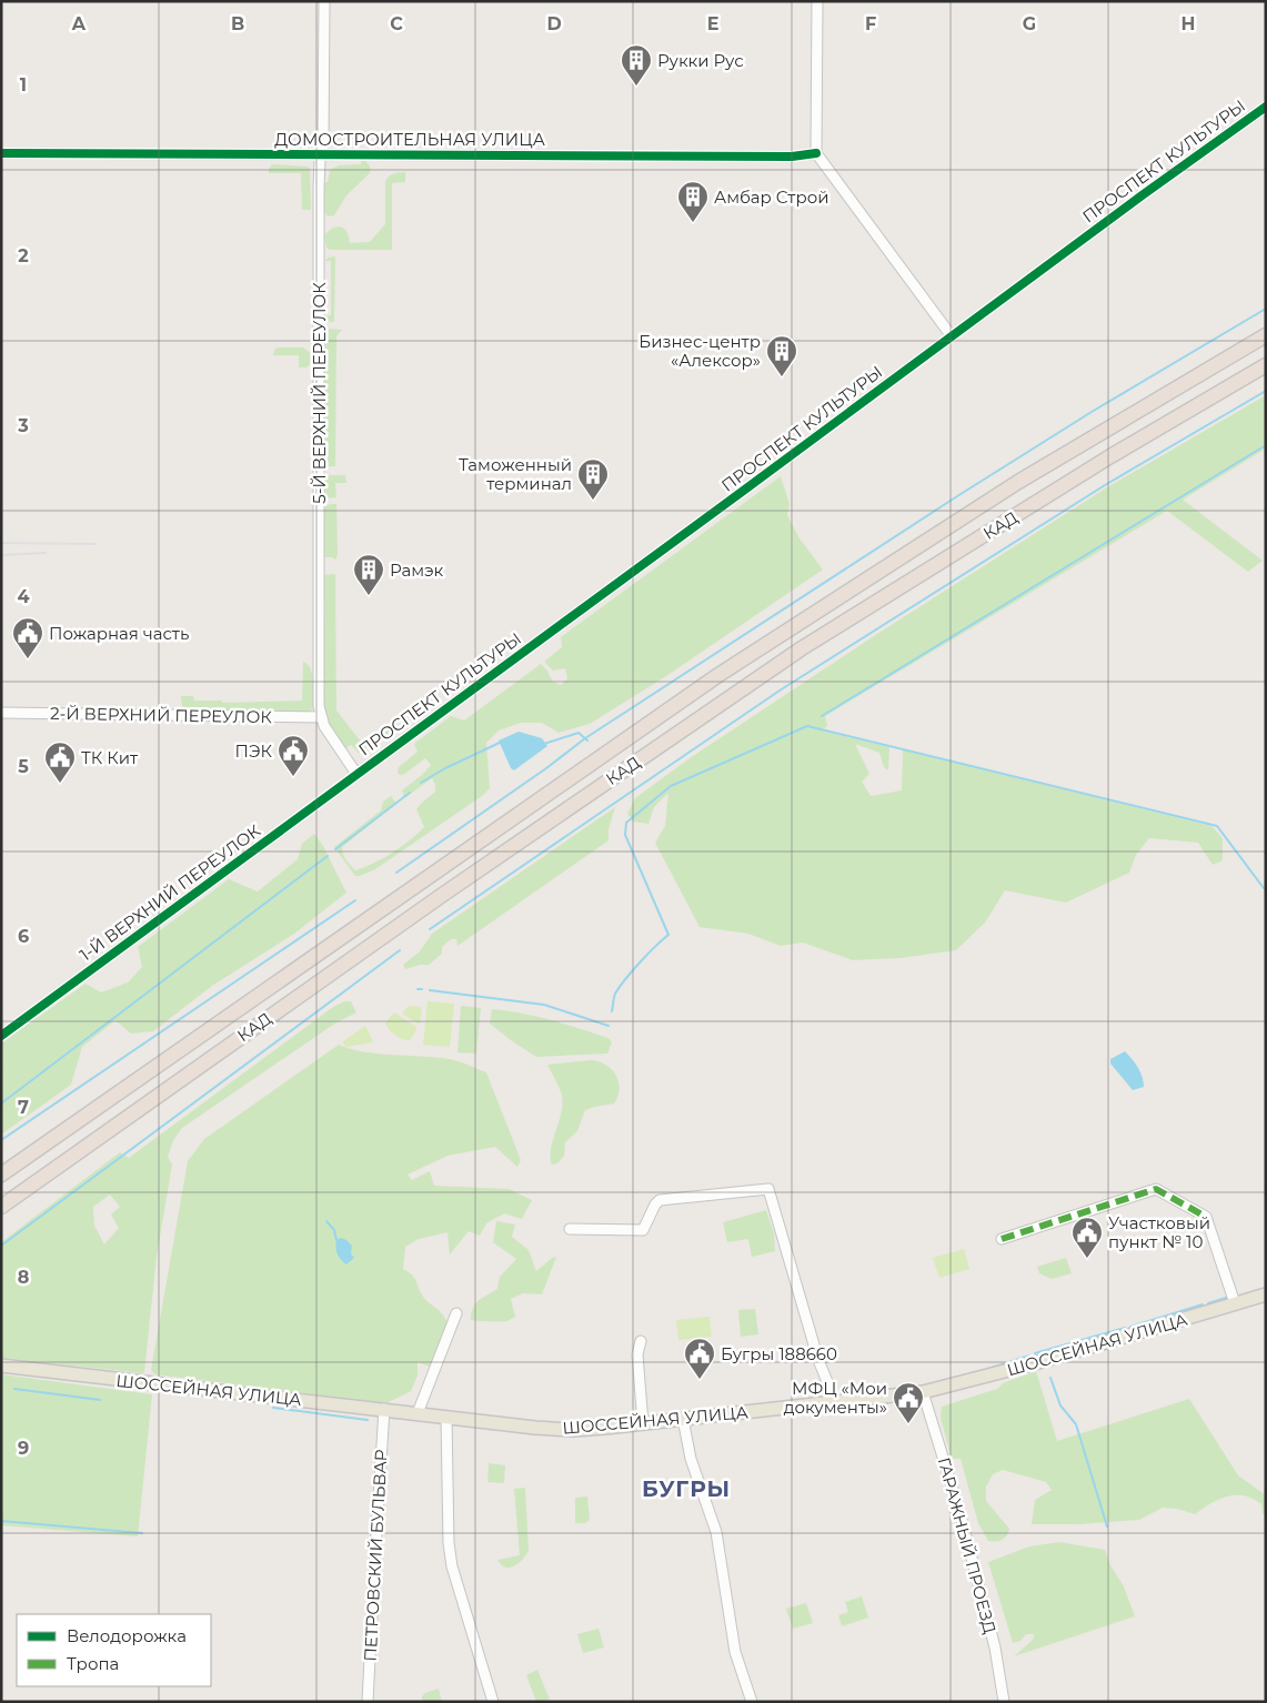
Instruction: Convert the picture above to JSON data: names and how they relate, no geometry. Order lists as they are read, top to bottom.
{
  "streets": {
    "highway": ["КАД"],
    "main road": ["ШОССЕЙНАЯ УЛИЦА"],
    "street": [
      "ДОМОСТРОИТЕЛЬНАЯ УЛИЦА",
      "ПРОСПЕКТ КУЛЬТУРЫ",
      "5-Й ВЕРХНИЙ ПЕРЕУЛОК",
      "2-Й ВЕРХНИЙ ПЕРЕУЛОК",
      "1-Й ВЕРХНИЙ ПЕРЕУЛОК",
      "ГАРАЖНЫЙ ПРОЕЗД",
      "ПЕТРОВСКИЙ БУЛЬВАР"
    ]
  },
  "crossings": [
    ["ДОМОСТРОИТЕЛЬНАЯ УЛИЦА", "5-Й ВЕРХНИЙ ПЕРЕУЛОК"],
    ["ПРОСПЕКТ КУЛЬТУРЫ", "5-Й ВЕРХНИЙ ПЕРЕУЛОК"],
    ["ПРОСПЕКТ КУЛЬТУРЫ", "1-Й ВЕРХНИЙ ПЕРЕУЛОК"],
    ["5-Й ВЕРХНИЙ ПЕРЕУЛОК", "2-Й ВЕРХНИЙ ПЕРЕУЛОК"],
    ["5-Й ВЕРХНИЙ ПЕРЕУЛОК", "1-Й ВЕРХНИЙ ПЕРЕУЛОК"],
    ["ШОССЕЙНАЯ УЛИЦА", "ГАРАЖНЫЙ ПРОЕЗД"],
    ["ШОССЕЙНАЯ УЛИЦА", "ПЕТРОВСКИЙ БУЛЬВАР"]
  ],
  "districts": ["БУГРЫ"],
  "places": {
    "building": [
      "Рукки Рус",
      "Амбар Строй",
      "Бизнес-центр «Алексор»",
      "Таможенный терминал",
      "Рамэк"
    ],
    "public building": [
      "Пожарная часть",
      "ПЭК",
      "ТК Кит",
      "Участковый пункт № 10",
      "Бугры 188660",
      "МФЦ «Мои документы»"
    ]
  },
  "legend": ["Велодорожка", "Тропа"],
  "grid": {
    "columns": [
      "A",
      "B",
      "C",
      "D",
      "E",
      "F",
      "G",
      "H"
    ],
    "rows": [
      "1",
      "2",
      "3",
      "4",
      "5",
      "6",
      "7",
      "8",
      "9"
    ]
  }
}
